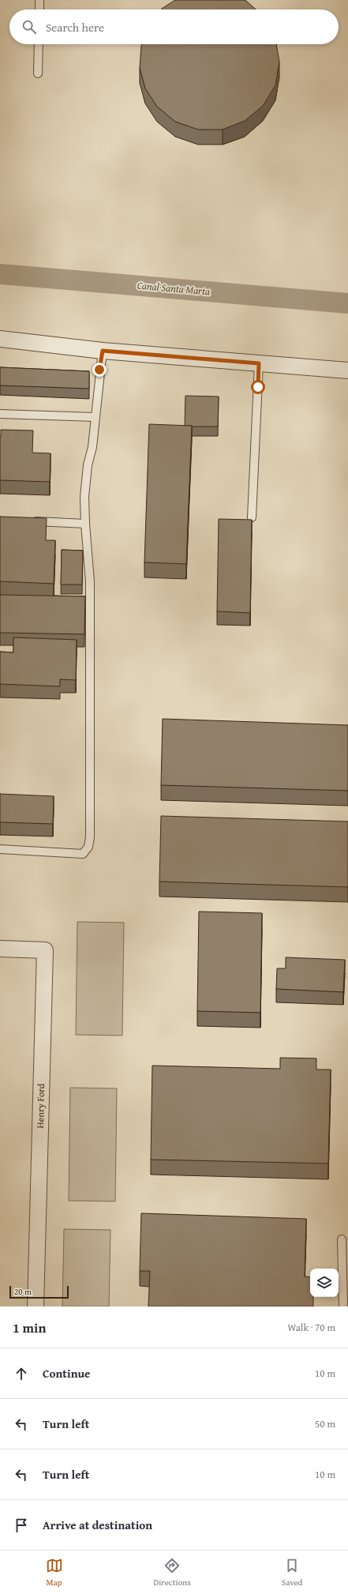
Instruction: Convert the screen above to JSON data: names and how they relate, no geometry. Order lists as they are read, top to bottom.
{
  "streets": {
    "street": ["Henry Ford"]
  },
  "water": ["Canal Santa Marta"],
  "scale_bar": "20 m",
  "page": {
    "search": "Search here",
    "scale": "20 m",
    "heading": ["1 min", "Walk · 70 m"],
    "list": [
      ["Continue", "10 m"],
      ["Turn left", "50 m"],
      ["Turn left", "10 m"],
      "Arrive at destination"
    ],
    "nav": ["Map", "Directions", "Saved"]
  }
}
